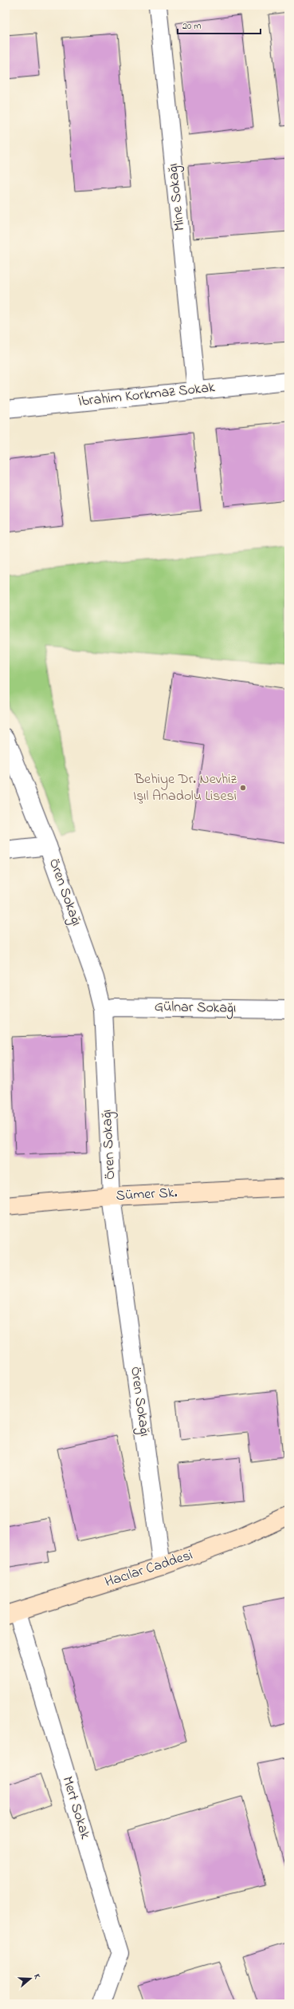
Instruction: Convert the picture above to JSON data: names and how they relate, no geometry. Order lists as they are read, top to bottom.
{
  "streets": {
    "street": [
      "Mine Sokağı",
      "İbrahim Korkmaz Sokak",
      "Ören Sokağı",
      "Gülnar Sokağı",
      "Sümer Sk.",
      "Hacılar Caddesi",
      "Mert Sokak"
    ]
  },
  "crossings": [
    ["Mine Sokağı", "İbrahim Korkmaz Sokak"],
    ["Ören Sokağı", "Gülnar Sokağı"],
    ["Ören Sokağı", "Sümer Sk."],
    ["Ören Sokağı", "Hacılar Caddesi"],
    ["Hacılar Caddesi", "Mert Sokak"]
  ],
  "places": ["Behiye Dr. Nevhiz Işıl Anadolu Lisesi"],
  "scale_bar": "20 m",
  "north": "right"
}
